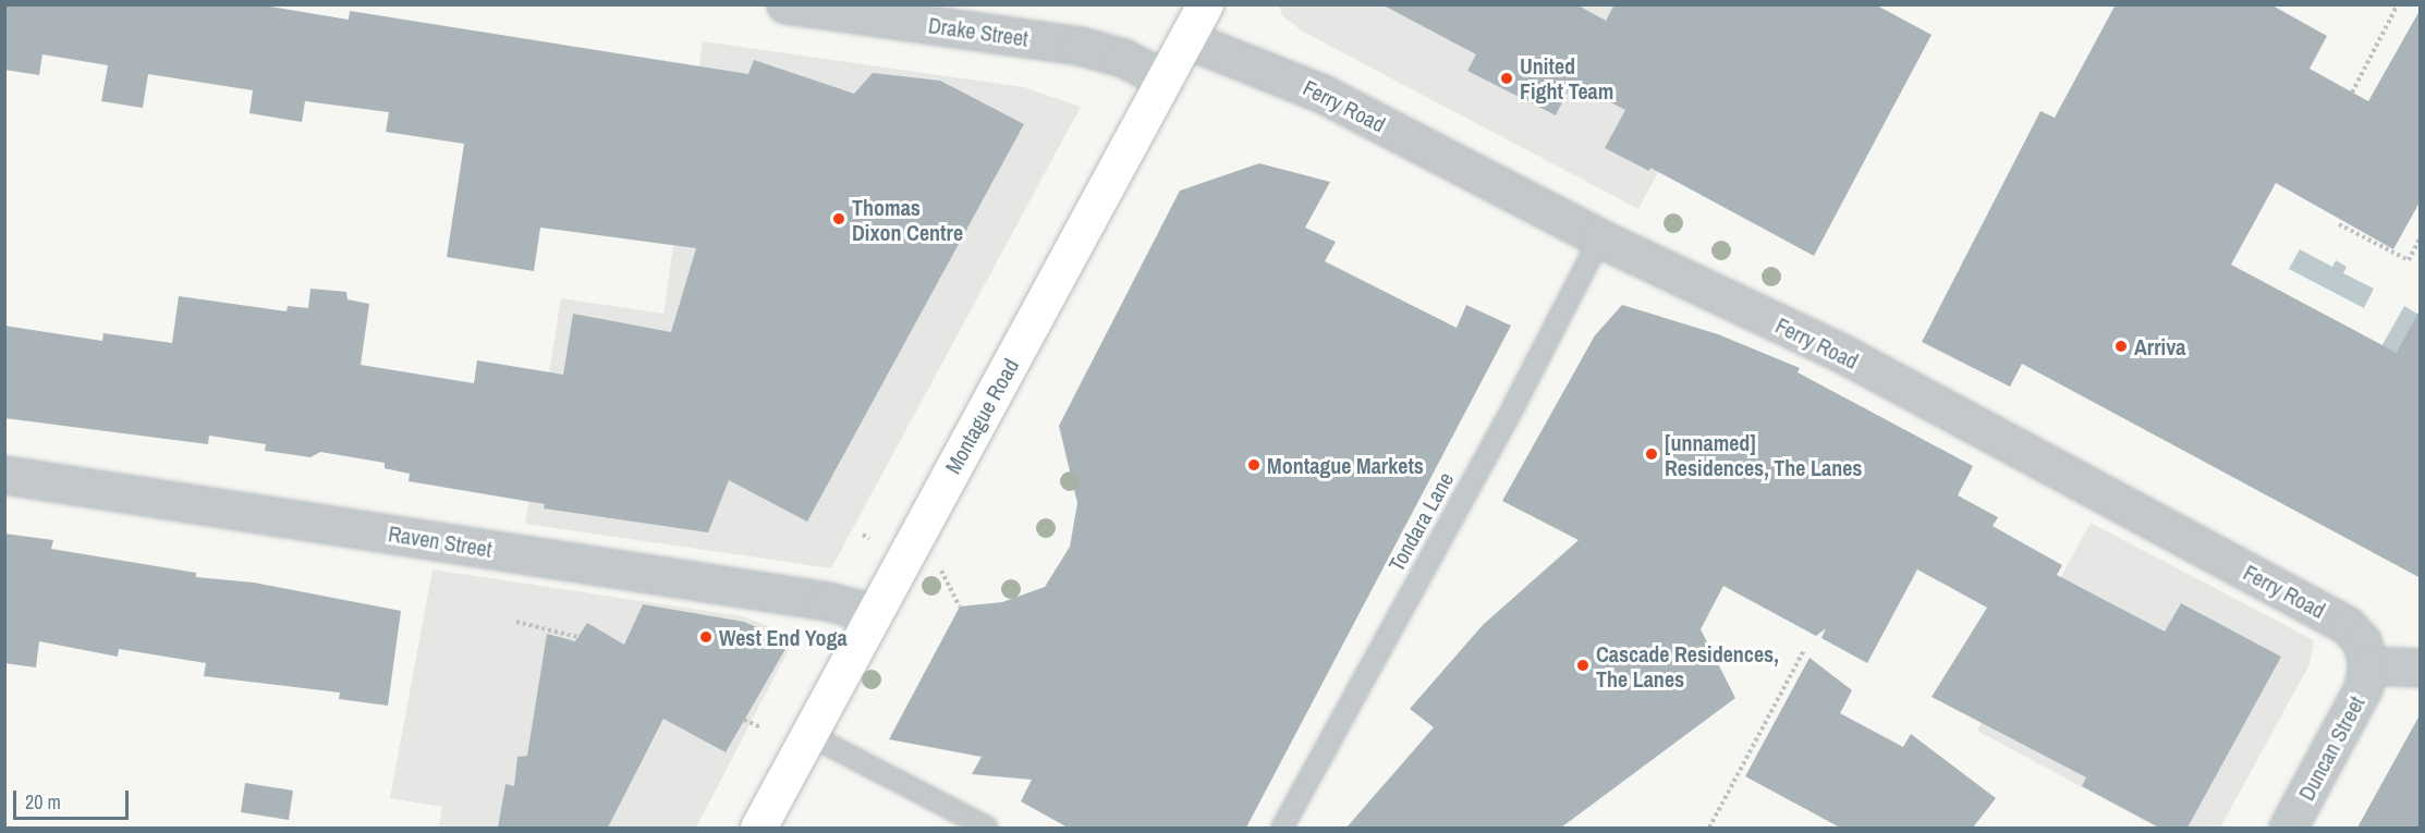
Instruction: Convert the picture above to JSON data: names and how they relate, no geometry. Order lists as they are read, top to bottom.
{
  "streets": {
    "street": [
      "Drake Street",
      "Ferry Road",
      "Montague Road",
      "Raven Street",
      "Duncan Street"
    ],
    "lane": ["Tondara Lane"]
  },
  "crossings": [
    ["Drake Street", "Montague Road"],
    ["Ferry Road", "Montague Road"],
    ["Ferry Road", "Tondara Lane"],
    ["Ferry Road", "Duncan Street"],
    ["Montague Road", "Raven Street"]
  ],
  "places": [
    "United Fight Team",
    "Thomas Dixon Centre",
    "Arriva",
    "[unnamed] Residences, The Lanes",
    "Montague Markets",
    "West End Yoga",
    "Cascade Residences, The Lanes"
  ],
  "scale_bar": "20 m"
}
